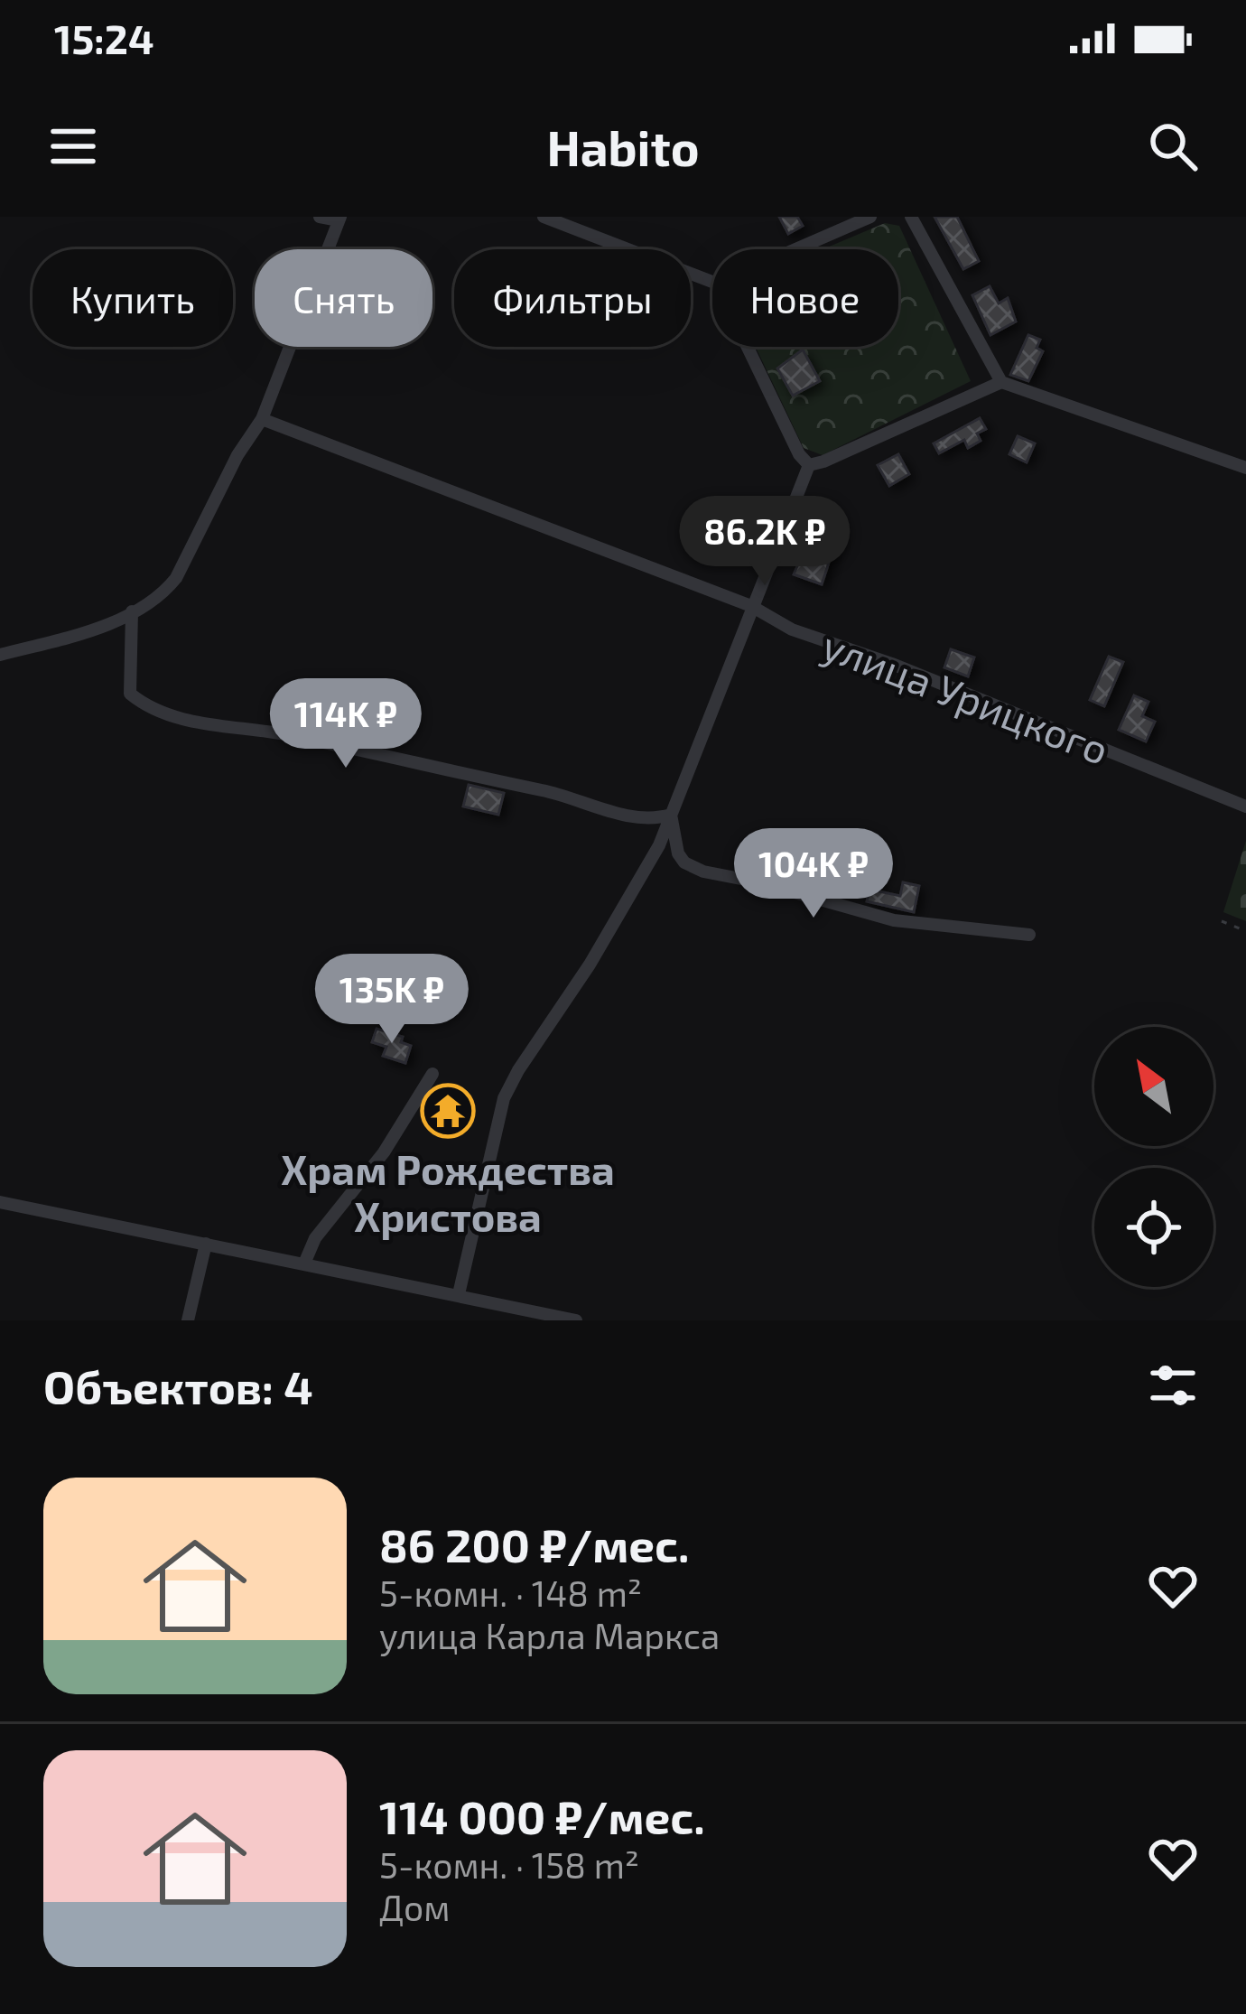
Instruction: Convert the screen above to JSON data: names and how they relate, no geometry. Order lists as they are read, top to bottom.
{
  "streets": {
    "street": ["улица Урицкого"]
  },
  "places": {
    "temple": ["Храм Рождества Христова"]
  },
  "north": "top left",
  "page": {
    "status": "15:24",
    "header": "Habito",
    "chip": [
      "Купить",
      "Снять",
      "Фильтры",
      "Новое"
    ],
    "price": [
      "86.2K ₽",
      "114K ₽",
      "104K ₽",
      "135K ₽"
    ],
    "heading": "Объектов: 4",
    "list": [
      {
        "name": "86 200 ₽/мес.",
        "note": "5-комн. · 148 m² · улица Карла Маркса"
      },
      {
        "name": "114 000 ₽/мес.",
        "note": "5-комн. · 158 m² · Дом"
      }
    ]
  }
}
